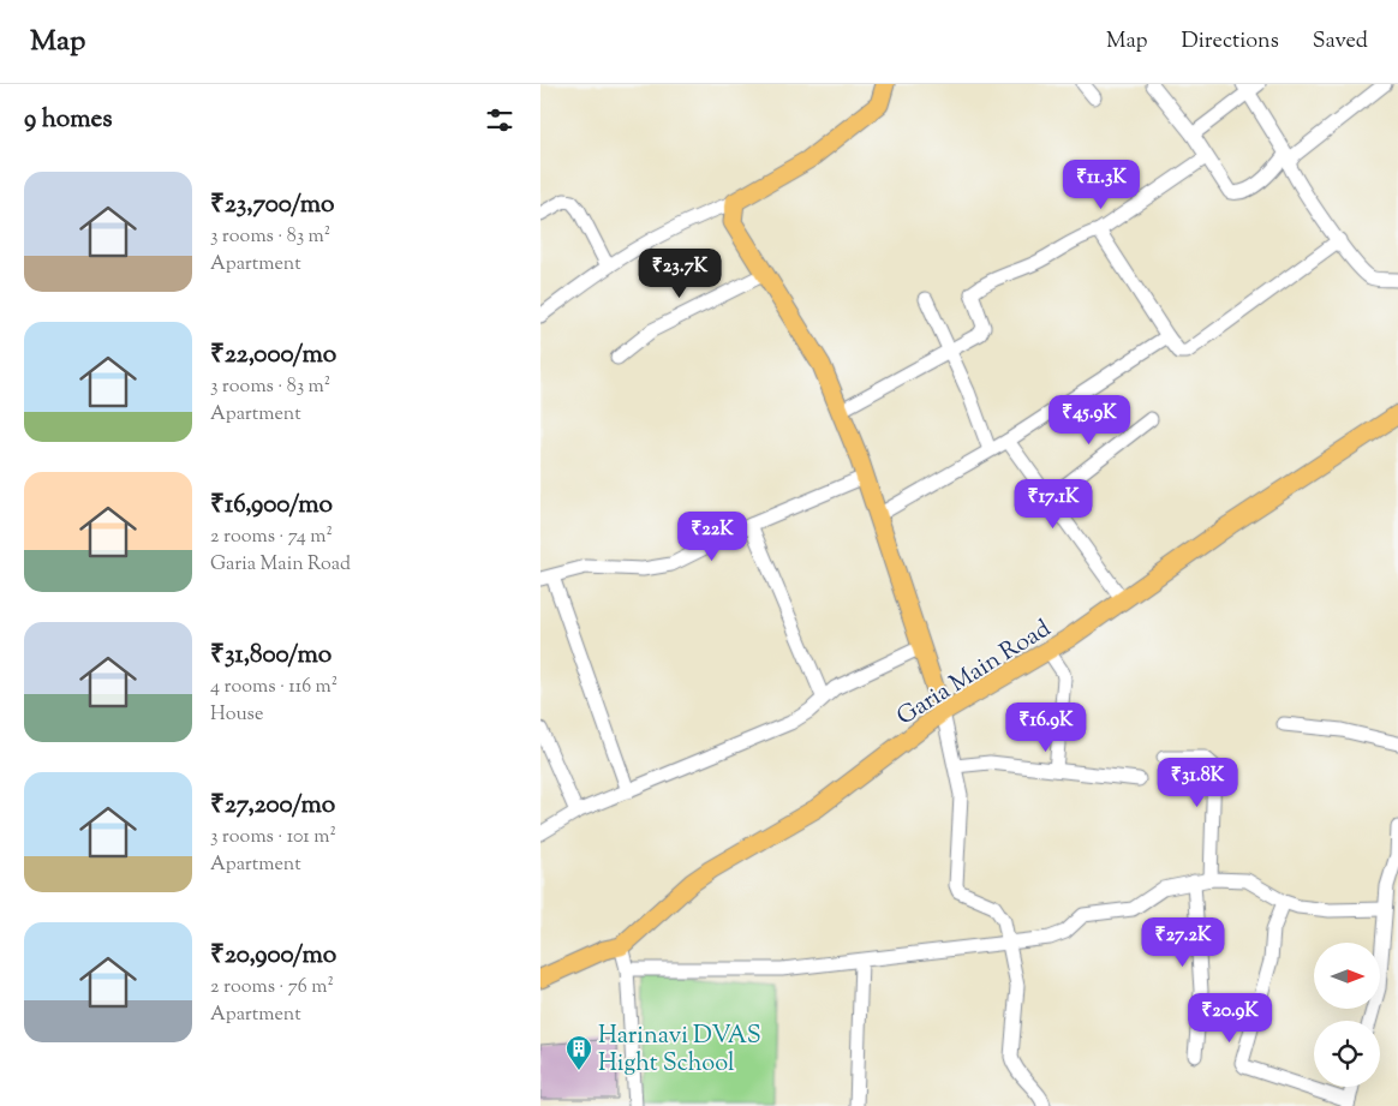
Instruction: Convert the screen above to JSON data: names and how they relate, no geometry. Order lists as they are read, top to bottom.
{
  "streets": {
    "main road": ["Garia Main Road"]
  },
  "places": {
    "building": ["Harinavi DVAS Hight School"]
  },
  "north": "right",
  "page": {
    "header": "Map",
    "nav": ["Map", "Directions", "Saved"],
    "heading": "9 homes",
    "list": [
      {
        "name": "₹23,700/mo",
        "note": "3 rooms · 83 m² · Apartment"
      },
      {
        "name": "₹22,000/mo",
        "note": "3 rooms · 83 m² · Apartment"
      },
      {
        "name": "₹16,900/mo",
        "note": "2 rooms · 74 m² · Garia Main Road"
      },
      {
        "name": "₹31,800/mo",
        "note": "4 rooms · 116 m² · House"
      },
      {
        "name": "₹27,200/mo",
        "note": "3 rooms · 101 m² · Apartment"
      },
      {
        "name": "₹20,900/mo",
        "note": "2 rooms · 76 m² · Apartment"
      }
    ],
    "price": [
      "₹11.3K",
      "₹23.7K",
      "₹45.9K",
      "₹17.1K",
      "₹22K",
      "₹16.9K",
      "₹31.8K",
      "₹27.2K",
      "₹20.9K"
    ]
  }
}
